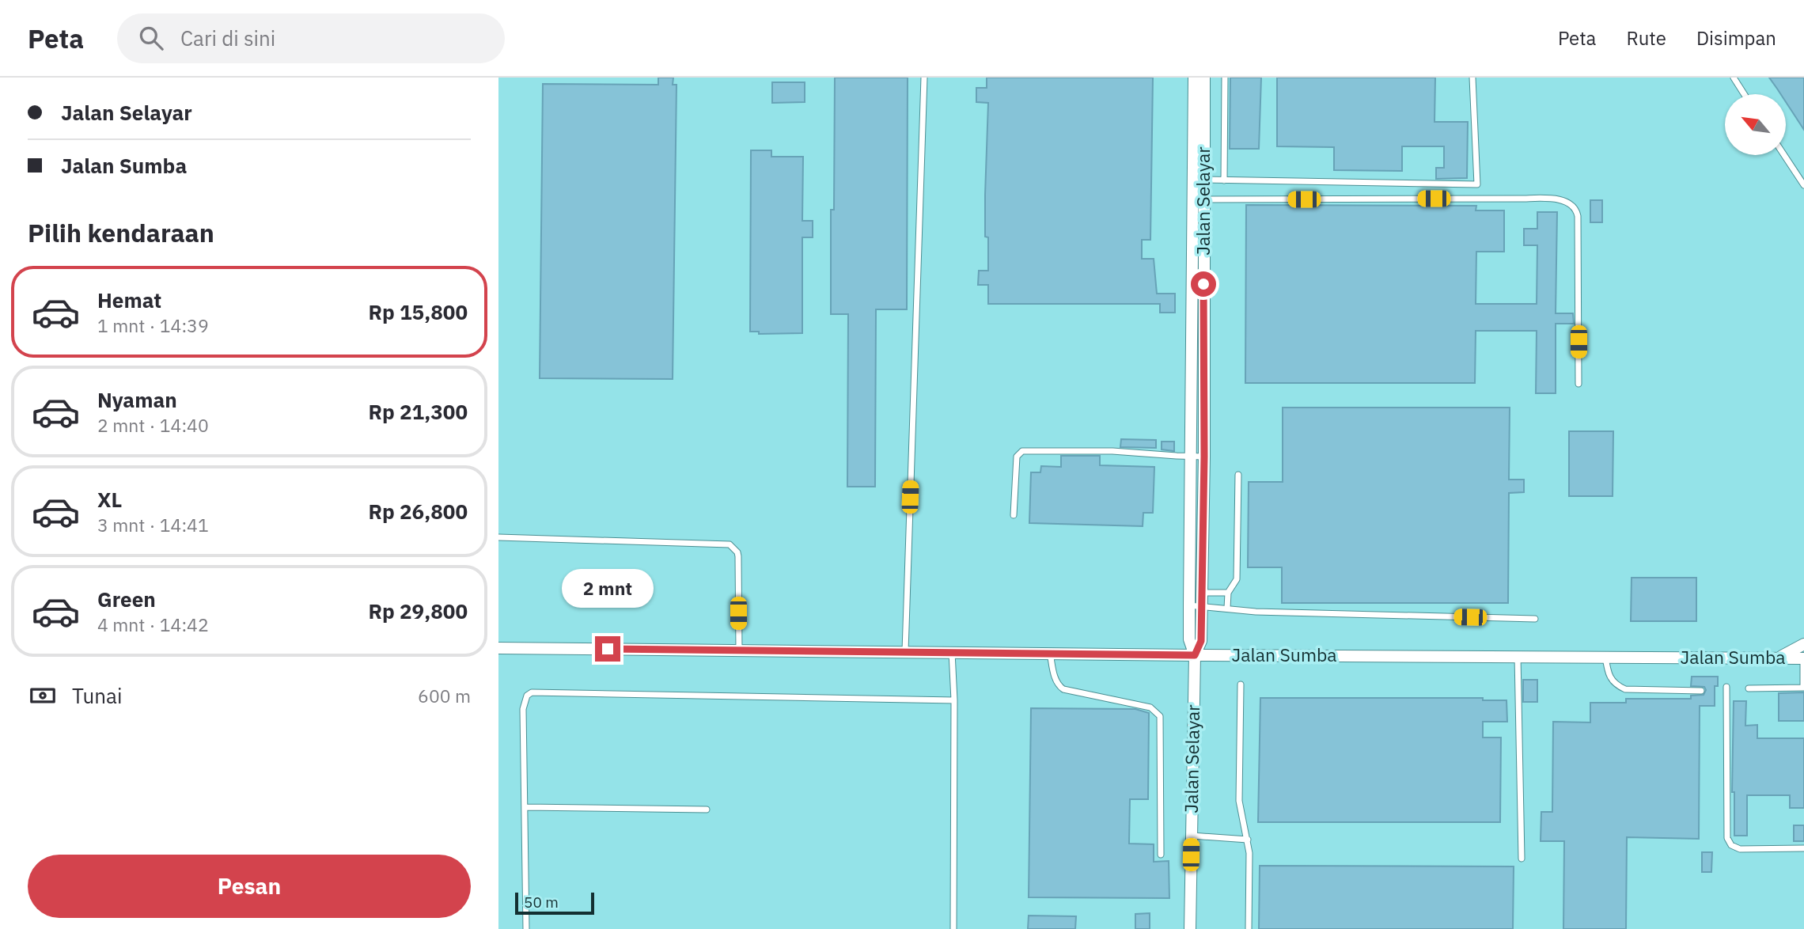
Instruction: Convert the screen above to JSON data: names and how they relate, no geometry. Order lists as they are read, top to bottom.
{
  "streets": {
    "street": ["Jalan Selayar", "Jalan Sumba"]
  },
  "crossings": [
    ["Jalan Selayar", "Jalan Sumba"]
  ],
  "scale_bar": "50 m",
  "north": "top left",
  "page": {
    "header": "Peta",
    "search": "Cari di sini",
    "nav": ["Peta", "Rute", "Disimpan"],
    "banner": ["Jalan Selayar", "Jalan Sumba"],
    "heading": "Pilih kendaraan",
    "list": [
      {
        "name": "Hemat",
        "note": "1 mnt · 14:39",
        "value": "Rp 15,800"
      },
      {
        "name": "Nyaman",
        "note": "2 mnt · 14:40",
        "value": "Rp 21,300"
      },
      {
        "name": "XL",
        "note": "3 mnt · 14:41",
        "value": "Rp 26,800"
      },
      {
        "name": "Green",
        "note": "4 mnt · 14:42",
        "value": "Rp 29,800"
      }
    ],
    "bubble": "2 mnt",
    "pay": ["Tunai", "600 m"],
    "buttons": "Pesan",
    "scale": "50 m"
  }
}
